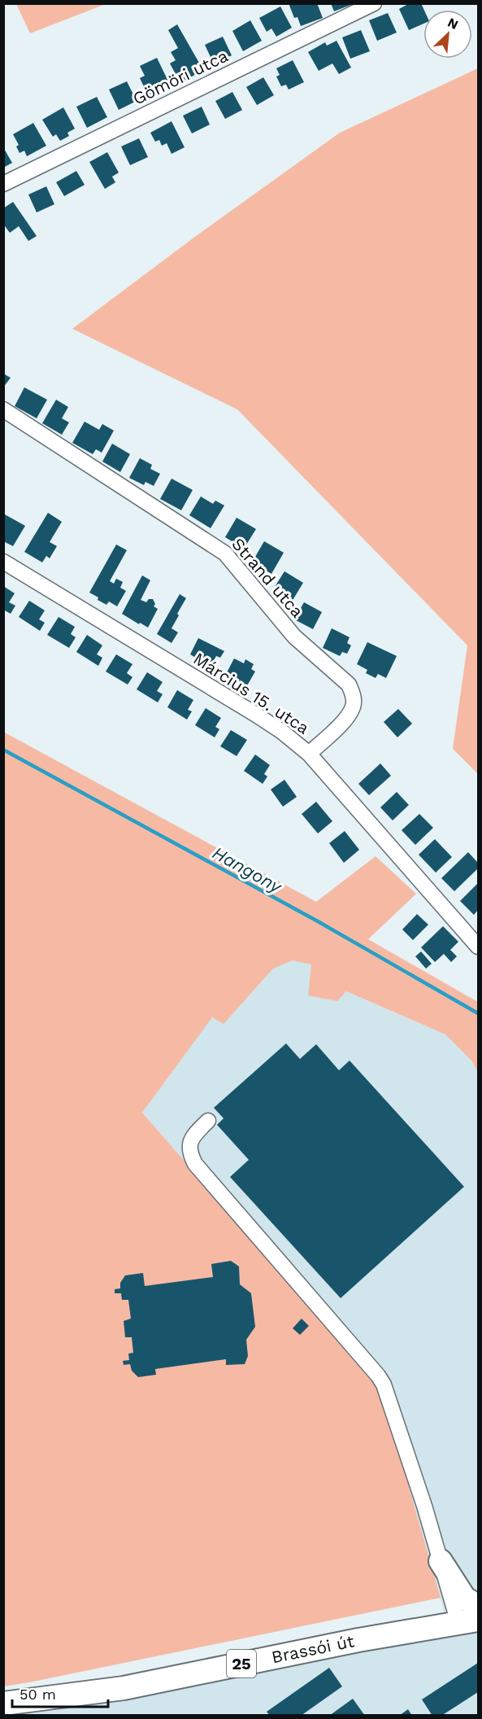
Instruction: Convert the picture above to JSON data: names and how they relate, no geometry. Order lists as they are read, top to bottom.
{
  "streets": {
    "main road": ["Brassói út", "25"],
    "street": ["Gömöri utca", "Strand utca", "Március 15. utca"]
  },
  "crossings": [
    ["Strand utca", "Március 15. utca"]
  ],
  "water": ["Hangony"],
  "scale_bar": "50 m",
  "north": "top right"
}
